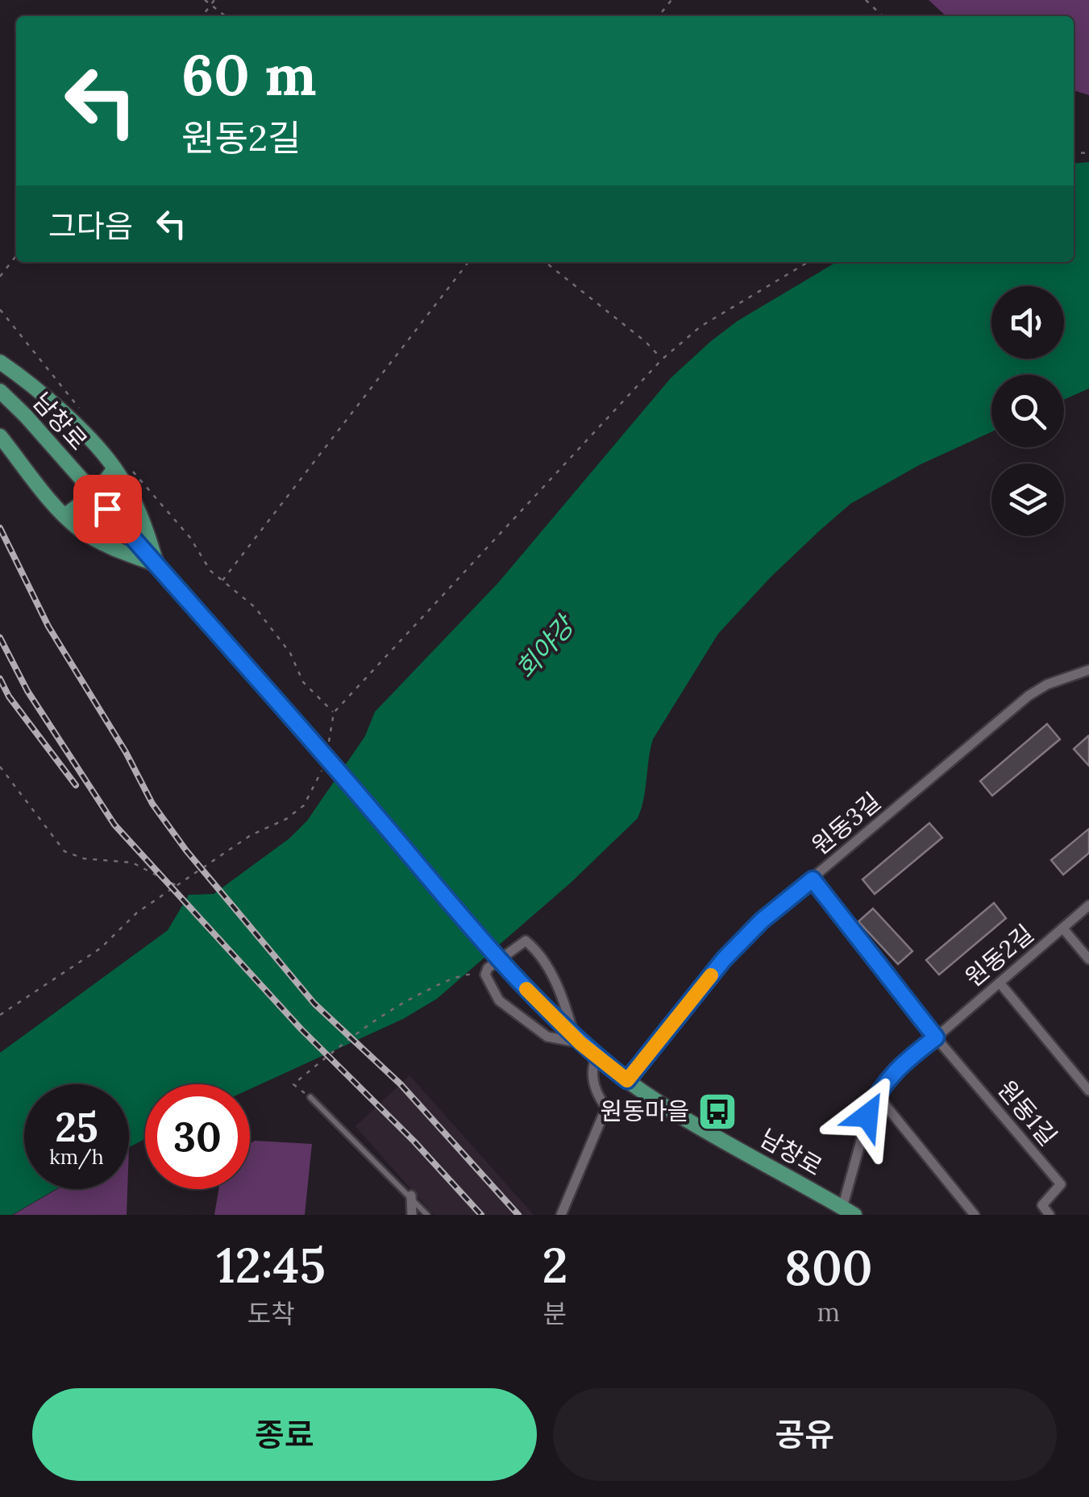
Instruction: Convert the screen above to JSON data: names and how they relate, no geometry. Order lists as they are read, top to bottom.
{
  "streets": {
    "main road": ["남창로"],
    "street": ["원동3길", "원동2길", "원동1길"]
  },
  "crossings": [
    ["남창로", "원동3길"],
    ["남창로", "원동2길"],
    ["원동2길", "원동1길"]
  ],
  "water": ["회야강"],
  "places": {
    "bus stop": ["원동마을"]
  },
  "page": {
    "turn": ["60 m", "원동2길"],
    "then": "그다음",
    "speed": "25 km/h",
    "limit": "30",
    "eta": [
      "12:45",
      "도착",
      "2",
      "분",
      "800",
      "m"
    ],
    "buttons": ["종료", "공유"]
  }
}
